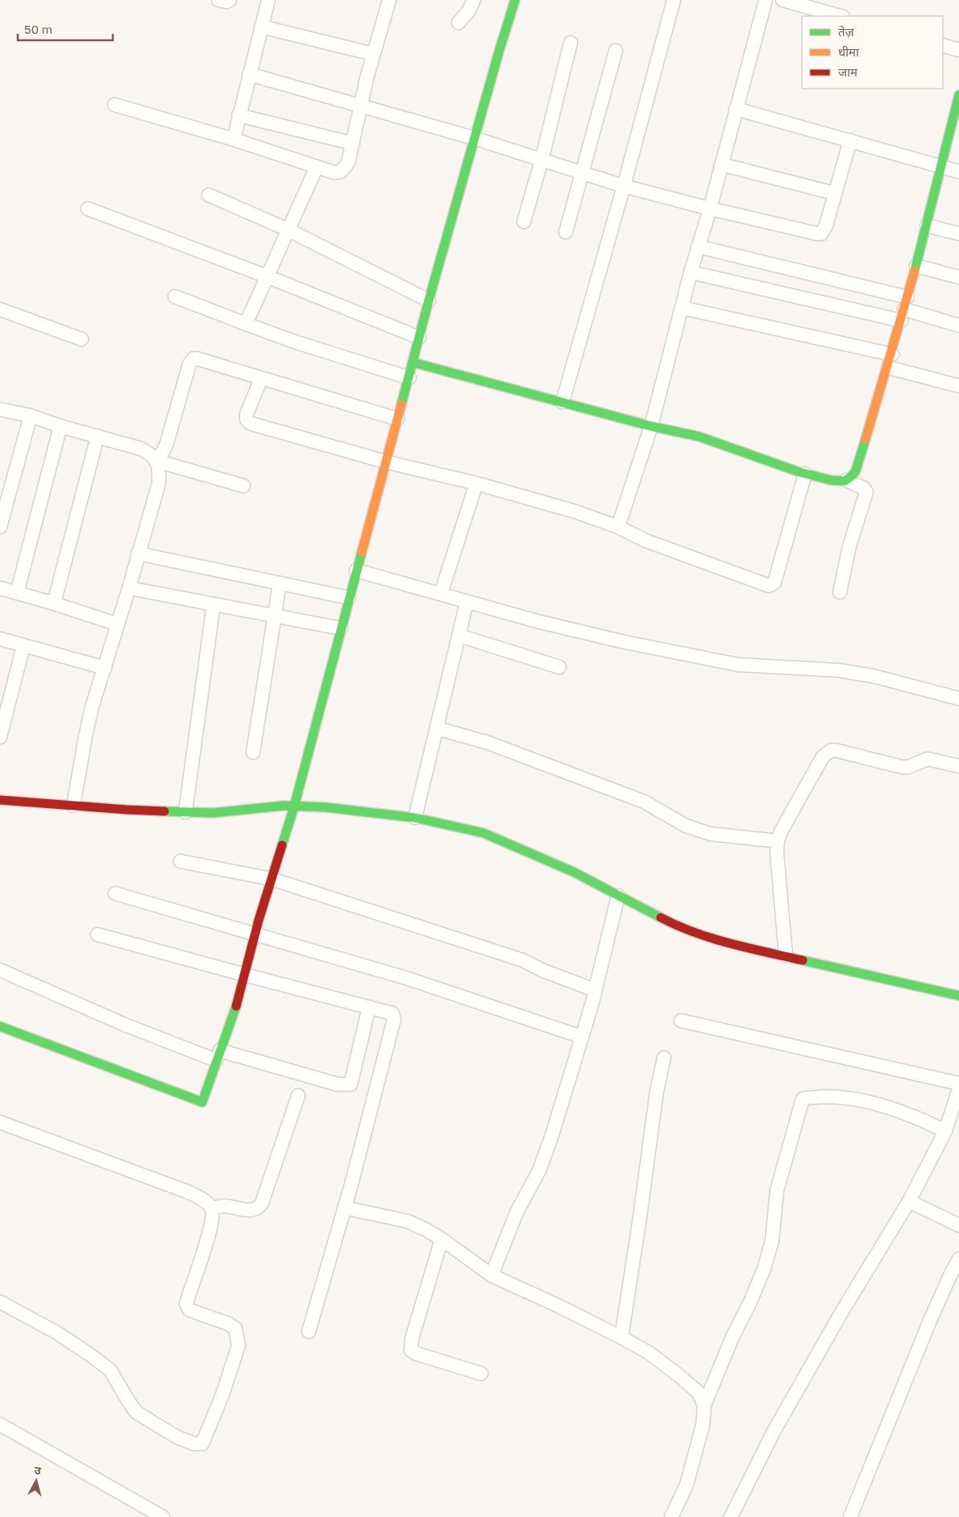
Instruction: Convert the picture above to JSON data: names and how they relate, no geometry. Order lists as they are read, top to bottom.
{
  "legend": ["तेज़", "धीमा", "जाम"],
  "scale_bar": "50 m",
  "north": "top"
}
